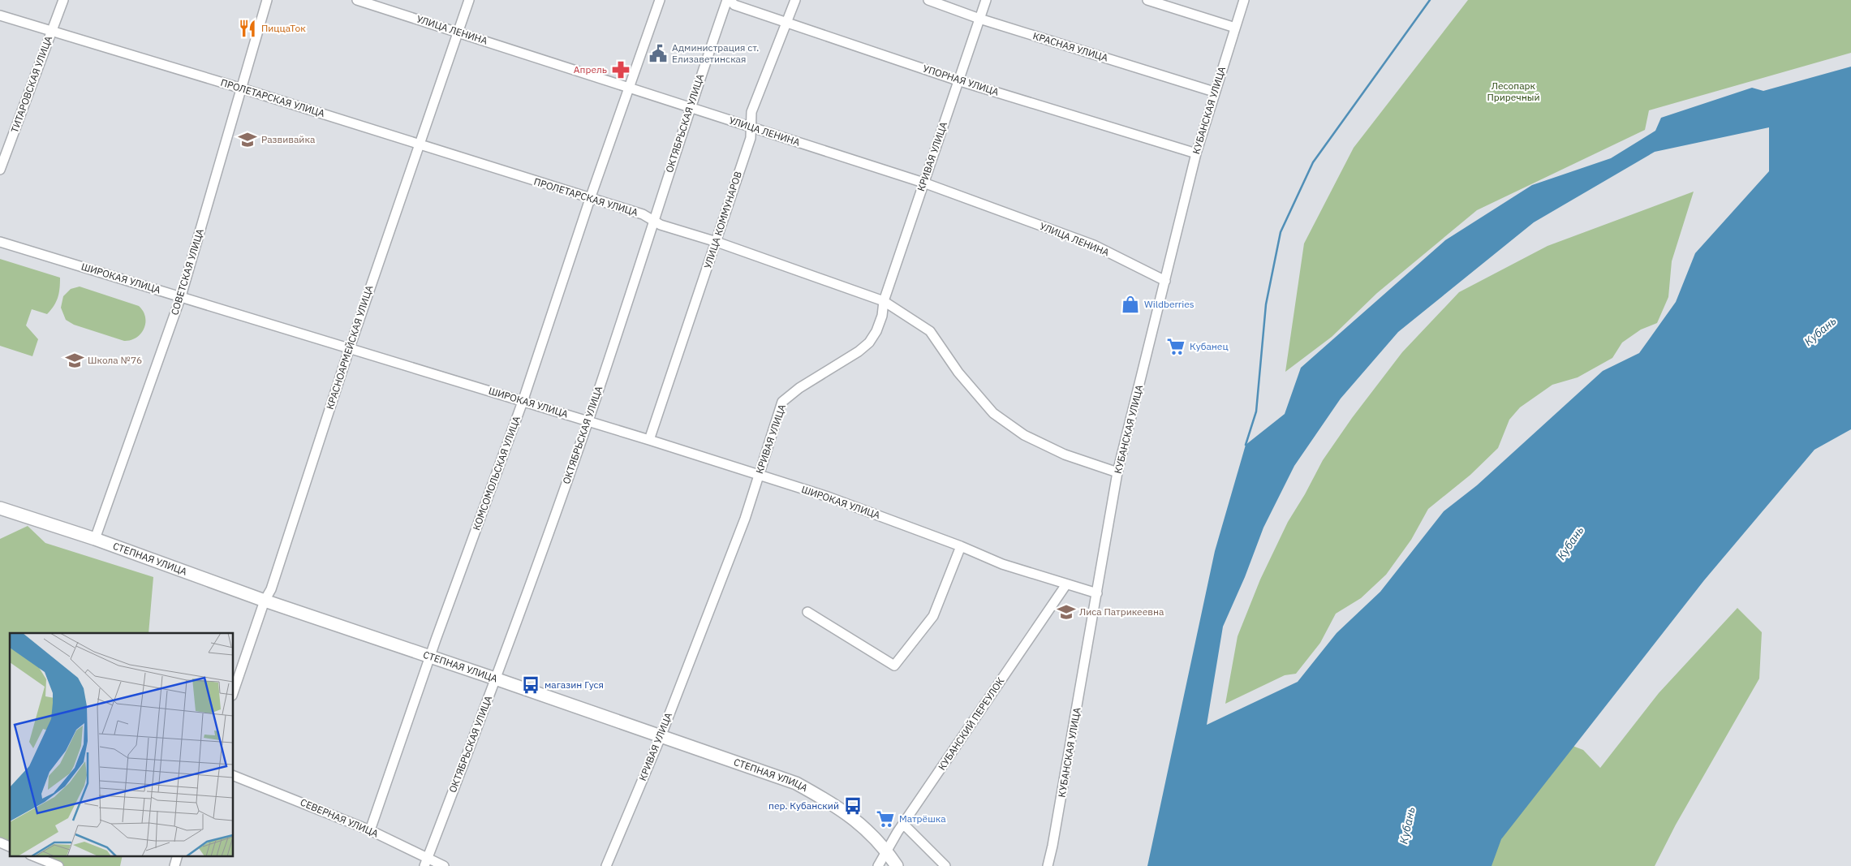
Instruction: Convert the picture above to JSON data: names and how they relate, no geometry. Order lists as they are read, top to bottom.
{
  "streets": {
    "main road": ["СТЕПНАЯ УЛИЦА"],
    "street": [
      "УЛИЦА ЛЕНИНА",
      "КРАСНАЯ УЛИЦА",
      "УПОРНАЯ УЛИЦА",
      "ТИТАРОВСКАЯ УЛИЦА",
      "ПРОЛЕТАРСКАЯ УЛИЦА",
      "КУБАНСКАЯ УЛИЦА",
      "ОКТЯБРЬСКАЯ УЛИЦА",
      "КРИВАЯ УЛИЦА",
      "УЛИЦА КОММУНАРОВ",
      "СОВЕТСКАЯ УЛИЦА",
      "ШИРОКАЯ УЛИЦА",
      "КРАСНОАРМЕЙСКАЯ УЛИЦА",
      "КОМСОМОЛЬСКАЯ УЛИЦА",
      "КУБАНСКИЙ ПЕРЕУЛОК",
      "СЕВЕРНАЯ УЛИЦА"
    ]
  },
  "crossings": [
    ["УЛИЦА ЛЕНИНА", "КУБАНСКАЯ УЛИЦА"],
    ["УЛИЦА ЛЕНИНА", "ОКТЯБРЬСКАЯ УЛИЦА"],
    ["УЛИЦА ЛЕНИНА", "КРИВАЯ УЛИЦА"],
    ["УЛИЦА ЛЕНИНА", "УЛИЦА КОММУНАРОВ"],
    ["УЛИЦА ЛЕНИНА", "КРАСНОАРМЕЙСКАЯ УЛИЦА"],
    ["УЛИЦА ЛЕНИНА", "КОМСОМОЛЬСКАЯ УЛИЦА"],
    ["КРАСНАЯ УЛИЦА", "КУБАНСКАЯ УЛИЦА"],
    ["КРАСНАЯ УЛИЦА", "КРИВАЯ УЛИЦА"],
    ["УПОРНАЯ УЛИЦА", "КУБАНСКАЯ УЛИЦА"],
    ["УПОРНАЯ УЛИЦА", "ОКТЯБРЬСКАЯ УЛИЦА"],
    ["УПОРНАЯ УЛИЦА", "КРИВАЯ УЛИЦА"],
    ["УПОРНАЯ УЛИЦА", "УЛИЦА КОММУНАРОВ"],
    ["ТИТАРОВСКАЯ УЛИЦА", "ПРОЛЕТАРСКАЯ УЛИЦА"],
    ["ПРОЛЕТАРСКАЯ УЛИЦА", "КУБАНСКАЯ УЛИЦА"],
    ["ПРОЛЕТАРСКАЯ УЛИЦА", "ОКТЯБРЬСКАЯ УЛИЦА"],
    ["ПРОЛЕТАРСКАЯ УЛИЦА", "КРИВАЯ УЛИЦА"],
    ["ПРОЛЕТАРСКАЯ УЛИЦА", "УЛИЦА КОММУНАРОВ"],
    ["ПРОЛЕТАРСКАЯ УЛИЦА", "СОВЕТСКАЯ УЛИЦА"],
    ["ПРОЛЕТАРСКАЯ УЛИЦА", "КРАСНОАРМЕЙСКАЯ УЛИЦА"],
    ["ПРОЛЕТАРСКАЯ УЛИЦА", "КОМСОМОЛЬСКАЯ УЛИЦА"],
    ["КУБАНСКАЯ УЛИЦА", "ШИРОКАЯ УЛИЦА"],
    ["ОКТЯБРЬСКАЯ УЛИЦА", "ШИРОКАЯ УЛИЦА"],
    ["ОКТЯБРЬСКАЯ УЛИЦА", "СТЕПНАЯ УЛИЦА"],
    ["ОКТЯБРЬСКАЯ УЛИЦА", "СЕВЕРНАЯ УЛИЦА"],
    ["КРИВАЯ УЛИЦА", "ШИРОКАЯ УЛИЦА"],
    ["КРИВАЯ УЛИЦА", "СТЕПНАЯ УЛИЦА"],
    ["УЛИЦА КОММУНАРОВ", "ШИРОКАЯ УЛИЦА"],
    ["СОВЕТСКАЯ УЛИЦА", "ШИРОКАЯ УЛИЦА"],
    ["СОВЕТСКАЯ УЛИЦА", "СТЕПНАЯ УЛИЦА"],
    ["ШИРОКАЯ УЛИЦА", "КРАСНОАРМЕЙСКАЯ УЛИЦА"],
    ["ШИРОКАЯ УЛИЦА", "КОМСОМОЛЬСКАЯ УЛИЦА"],
    ["ШИРОКАЯ УЛИЦА", "КУБАНСКИЙ ПЕРЕУЛОК"],
    ["КРАСНОАРМЕЙСКАЯ УЛИЦА", "СТЕПНАЯ УЛИЦА"],
    ["КОМСОМОЛЬСКАЯ УЛИЦА", "СТЕПНАЯ УЛИЦА"],
    ["КОМСОМОЛЬСКАЯ УЛИЦА", "СЕВЕРНАЯ УЛИЦА"],
    ["СТЕПНАЯ УЛИЦА", "КУБАНСКИЙ ПЕРЕУЛОК"]
  ],
  "water": ["Кубань"],
  "parks": ["Лесопарк Приречный"],
  "places": {
    "restaurant": ["ПиццаТок"],
    "public building": ["Администрация ст. Елизаветинская"],
    "pharmacy": ["Апрель"],
    "school or university": ["Развивайка", "Школа №76", "Лиса Патрикеевна"],
    "shop": ["Wildberries"],
    "supermarket": ["Кубанец", "Матрёшка"],
    "bus stop": ["магазин Гуся", "пер. Кубанский"]
  }
}
